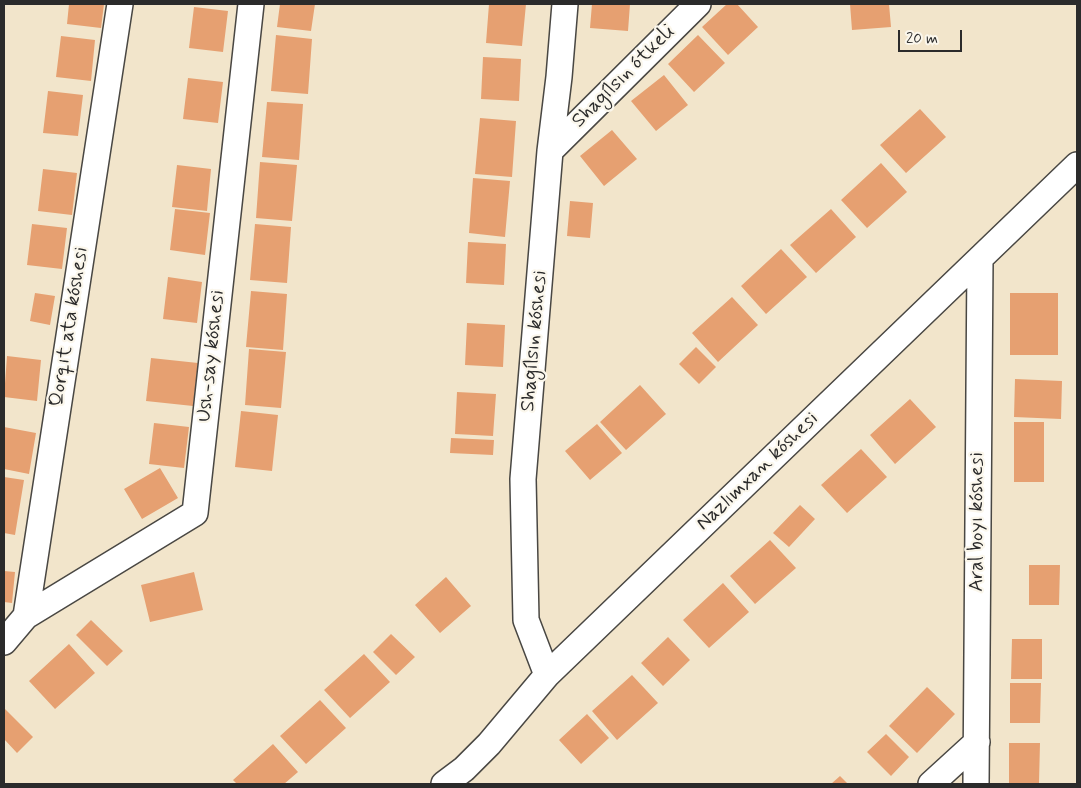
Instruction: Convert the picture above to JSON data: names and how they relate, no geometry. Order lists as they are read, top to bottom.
{
  "streets": {
    "street": [
      "Shaǵılsın ótkeli",
      "Qorqıt ata kóshesi",
      "Shaǵılsın kóshesi",
      "Ush-say kóshesi",
      "Nazlımxan kóshesi",
      "Aral boyı kóshesi"
    ]
  },
  "crossings": [
    ["Shaǵılsın ótkeli", "Shaǵılsın kóshesi"],
    ["Qorqıt ata kóshesi", "Ush-say kóshesi"],
    ["Shaǵılsın kóshesi", "Nazlımxan kóshesi"],
    ["Nazlımxan kóshesi", "Aral boyı kóshesi"]
  ],
  "scale_bar": "20 m"
}
